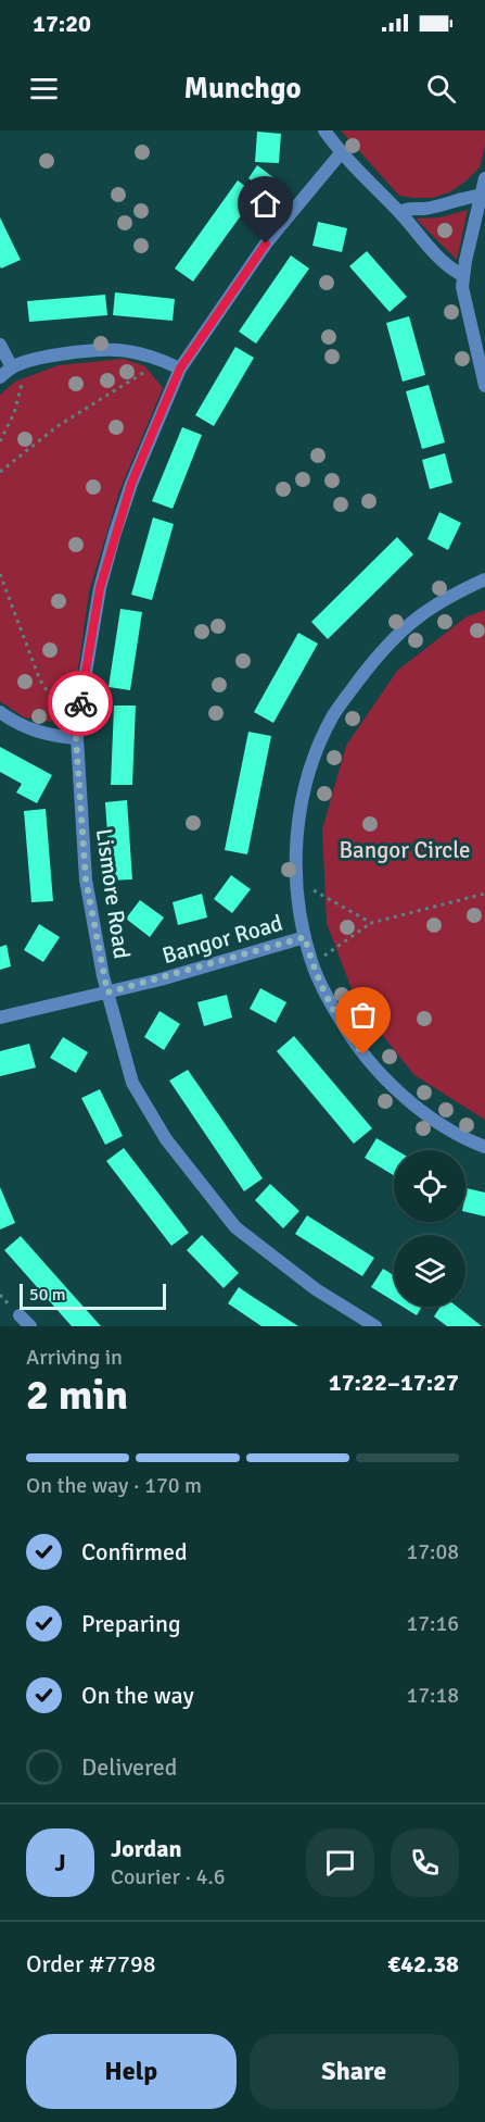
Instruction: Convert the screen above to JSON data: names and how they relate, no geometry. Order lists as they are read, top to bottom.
{
  "streets": {
    "street": ["Lismore Road", "Bangor Road"]
  },
  "crossings": [
    ["Lismore Road", "Bangor Road"]
  ],
  "parks": ["Bangor Circle"],
  "scale_bar": "50 m",
  "page": {
    "status": "17:20",
    "header": "Munchgo",
    "scale": "50 m",
    "heading": ["2 min", "Arriving in", "17:22–17:27"],
    "panel": [
      "Jordan",
      "Courier · 4.6",
      "Order #7798",
      "€42.38"
    ],
    "bar": "On the way · 170 m",
    "list": [
      ["Confirmed", "17:08"],
      ["Preparing", "17:16"],
      ["On the way", "17:18"],
      "Delivered"
    ],
    "round": "J",
    "buttons": ["Help", "Share"]
  }
}
